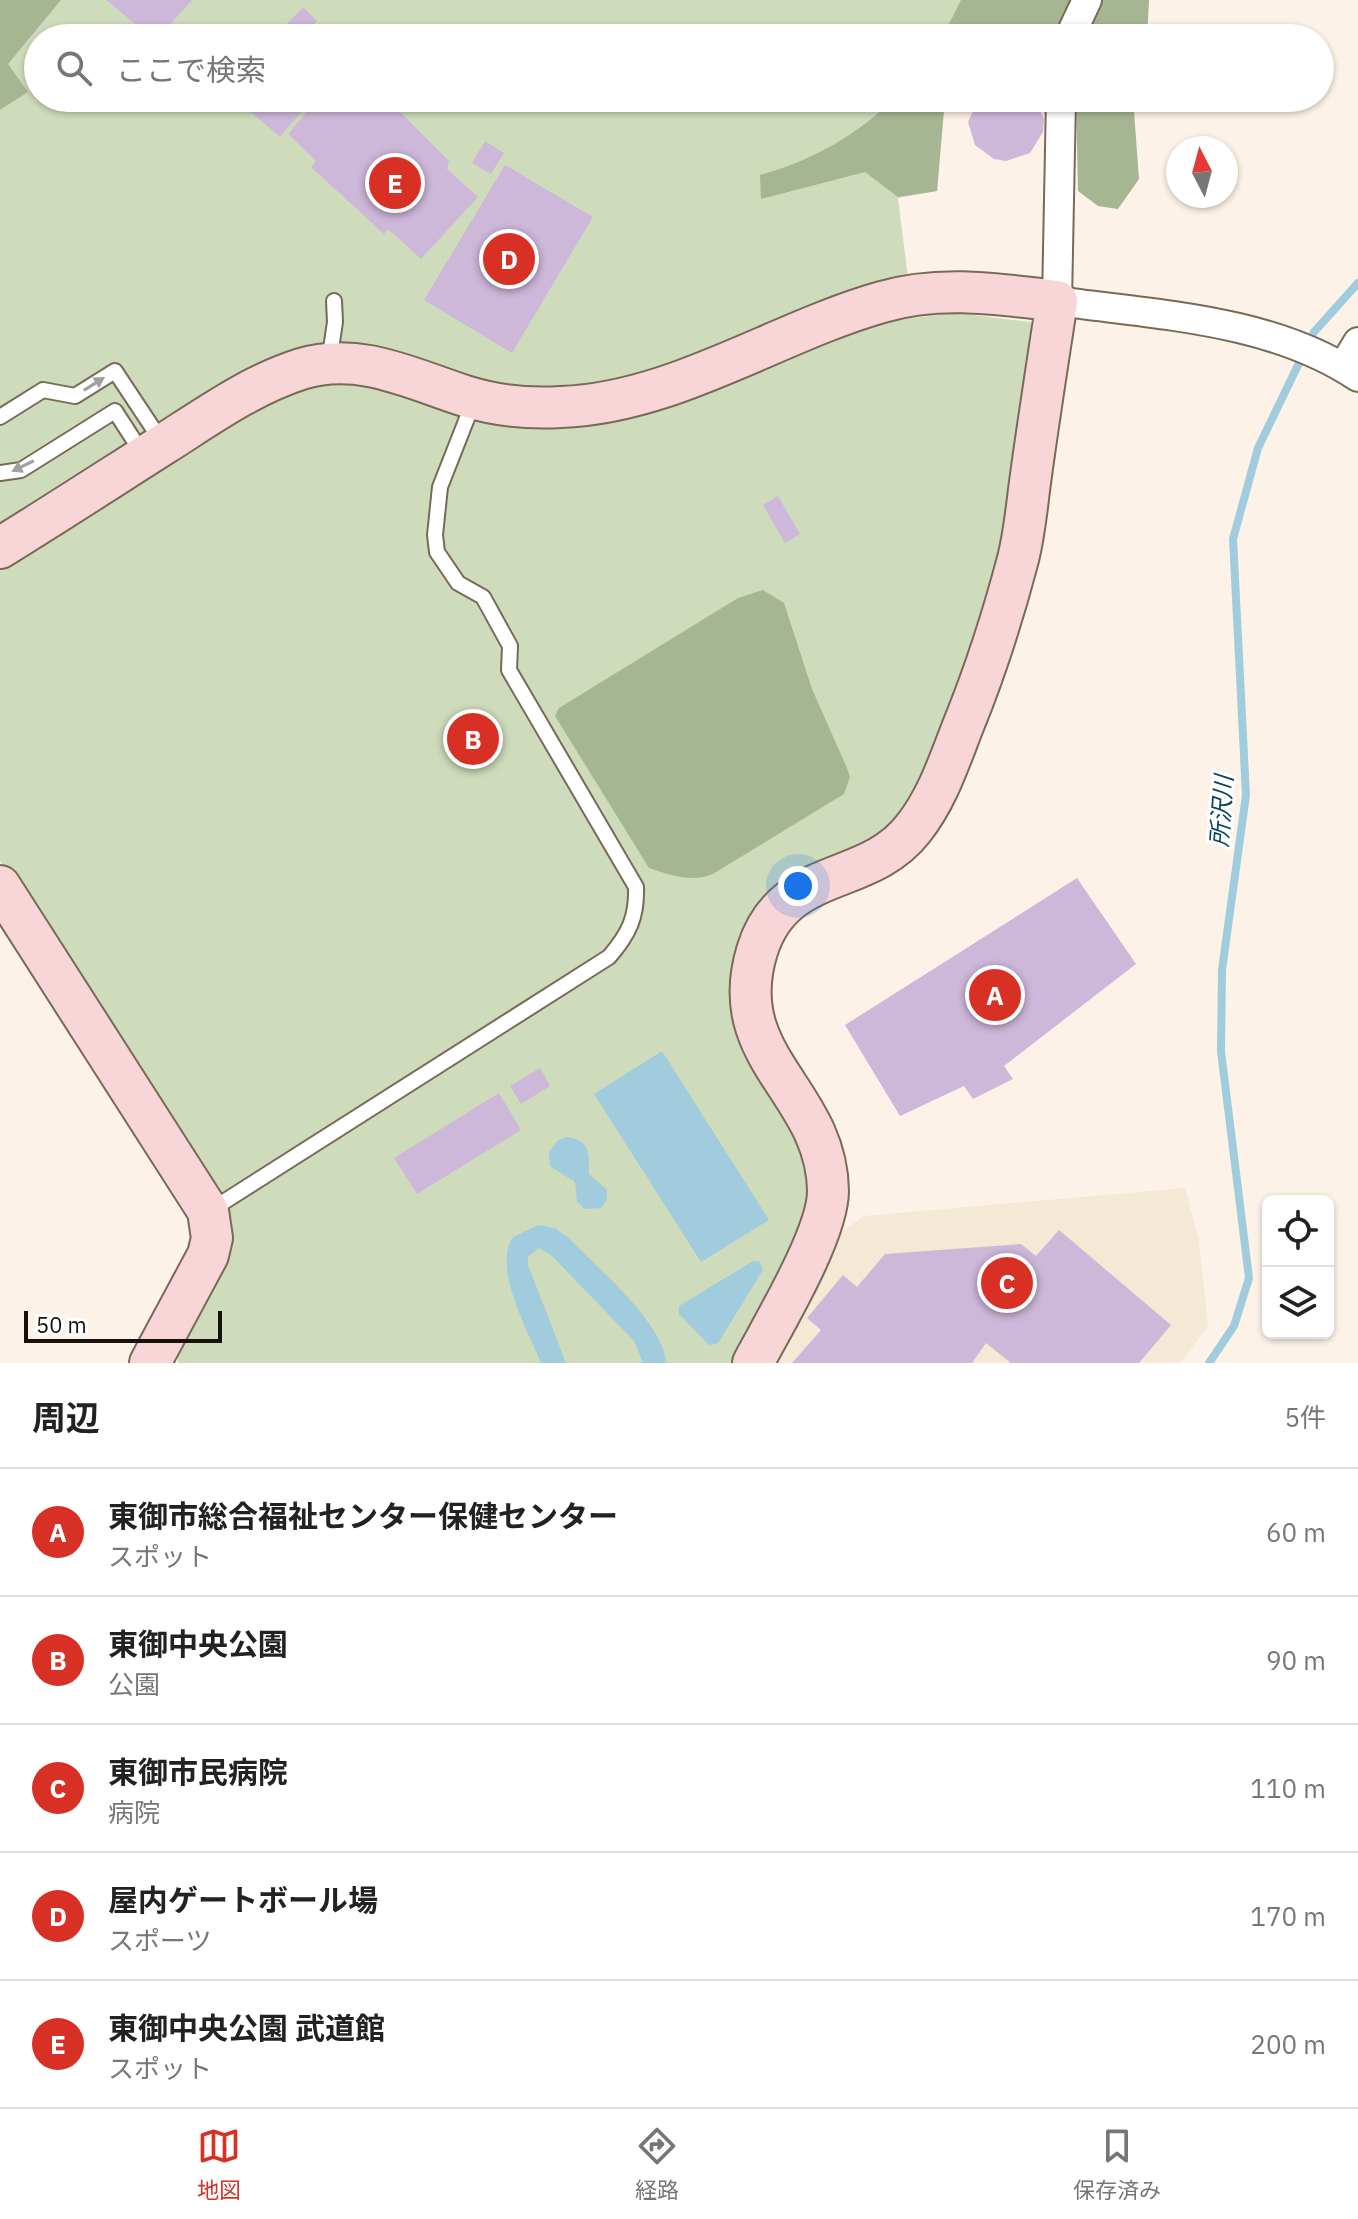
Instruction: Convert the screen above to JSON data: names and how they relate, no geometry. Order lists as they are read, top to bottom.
{
  "water": ["所沢川"],
  "scale_bar": "50 m",
  "north": "top",
  "page": {
    "search": "ここで検索",
    "pins": [
      "E",
      "D",
      "B",
      "A",
      "C"
    ],
    "scale": "50 m",
    "heading": ["周辺", "5件"],
    "list": [
      {
        "mark": "A",
        "name": "東御市総合福祉センター保健センター",
        "note": "スポット",
        "value": "60 m"
      },
      {
        "mark": "B",
        "name": "東御中央公園",
        "note": "公園",
        "value": "90 m"
      },
      {
        "mark": "C",
        "name": "東御市民病院",
        "note": "病院",
        "value": "110 m"
      },
      {
        "mark": "D",
        "name": "屋内ゲートボール場",
        "note": "スポーツ",
        "value": "170 m"
      },
      {
        "mark": "E",
        "name": "東御中央公園 武道館",
        "note": "スポット",
        "value": "200 m"
      }
    ],
    "nav": ["地図", "経路", "保存済み"]
  }
}
